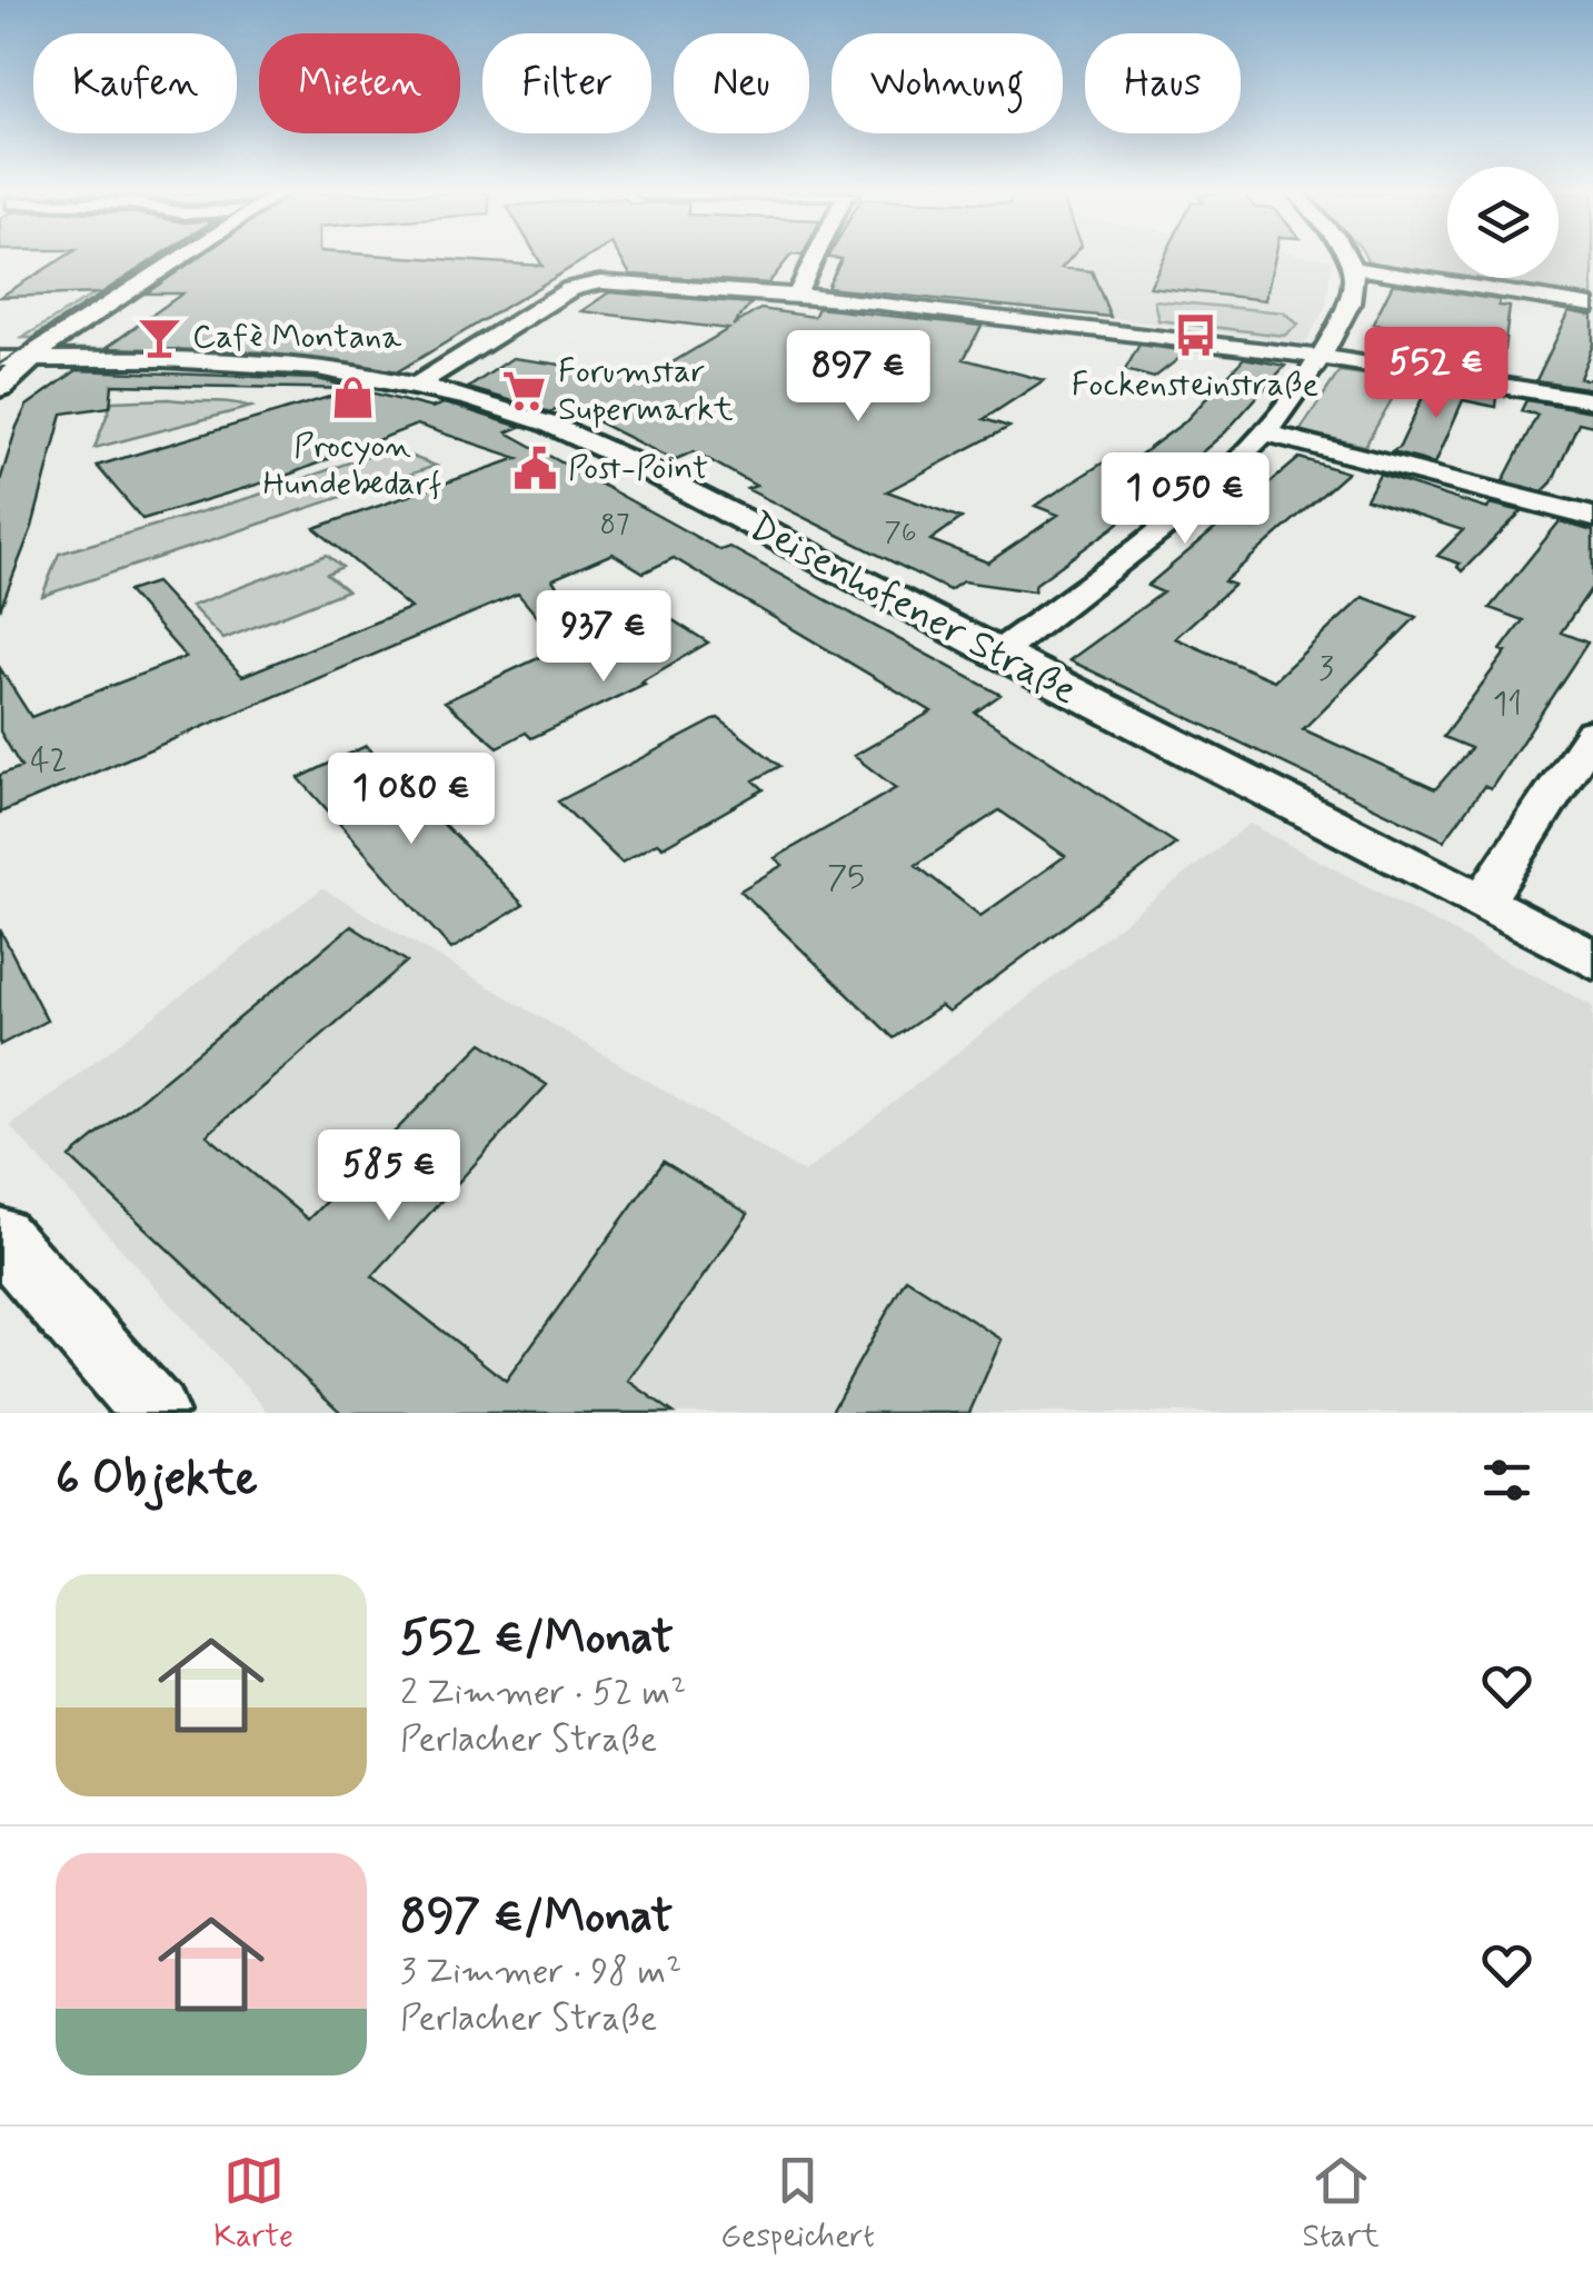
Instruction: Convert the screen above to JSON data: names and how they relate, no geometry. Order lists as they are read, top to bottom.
{
  "streets": {
    "street": ["Deisenhofener Straße"]
  },
  "places": {
    "bus stop": ["Fockensteinstraße"],
    "bar": ["Cafè Montana"],
    "supermarket": ["Forumstar Supermarkt"],
    "shop": ["Procyon Hundebedarf"],
    "public building": ["Post-Point"]
  },
  "house_numbers": [
    "87",
    "76",
    "3",
    "11",
    "42",
    "75"
  ],
  "page": {
    "chip": [
      "Kaufen",
      "Mieten",
      "Filter",
      "Neu",
      "Wohnung",
      "Haus"
    ],
    "price": [
      "552 €",
      "897 €",
      "1 050 €",
      "937 €",
      "1 080 €",
      "585 €"
    ],
    "heading": "6 Objekte",
    "list": [
      {
        "name": "552 €/Monat",
        "note": "2 Zimmer · 52 m² · Perlacher Straße"
      },
      {
        "name": "897 €/Monat",
        "note": "3 Zimmer · 98 m² · Perlacher Straße"
      }
    ],
    "tabs": ["Karte", "Gespeichert", "Start"]
  }
}
